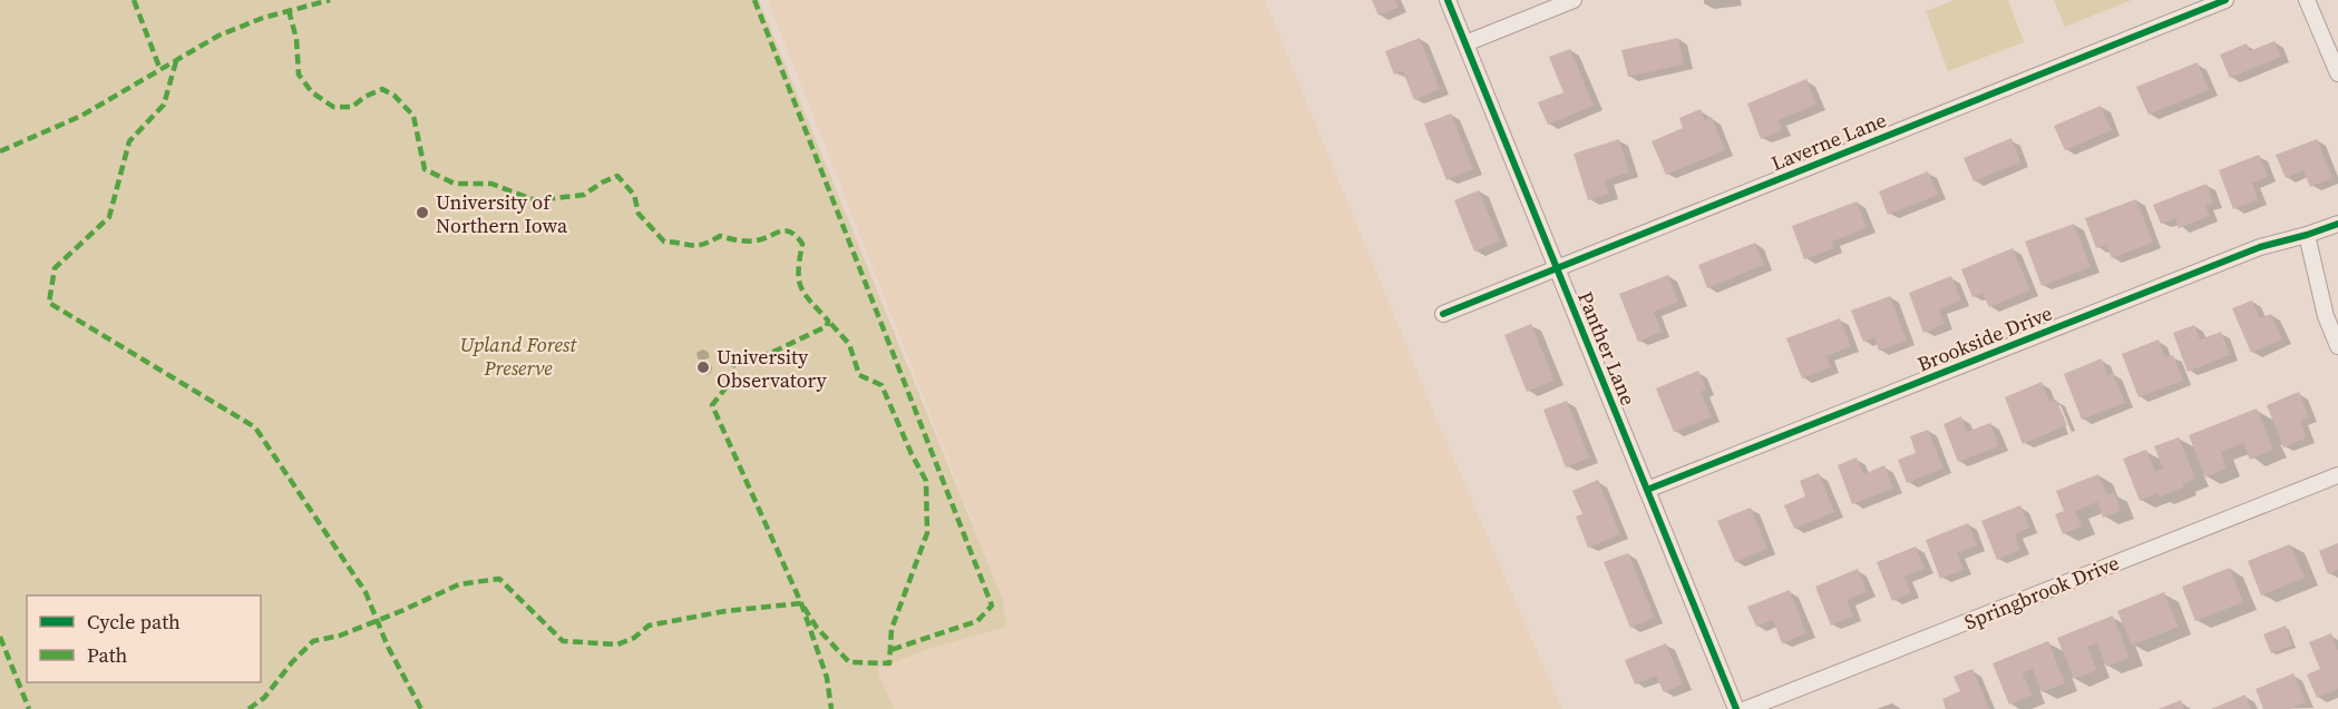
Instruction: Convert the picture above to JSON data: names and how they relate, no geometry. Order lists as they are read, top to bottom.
{
  "streets": {
    "street": [
      "Laverne Lane",
      "Brookside Drive",
      "Panther Lane",
      "Springbrook Drive"
    ]
  },
  "crossings": [
    ["Laverne Lane", "Panther Lane"],
    ["Brookside Drive", "Panther Lane"]
  ],
  "parks": ["Upland Forest Preserve"],
  "places": ["University of Northern Iowa", "University Observatory"],
  "legend": ["Cycle path", "Path"]
}
